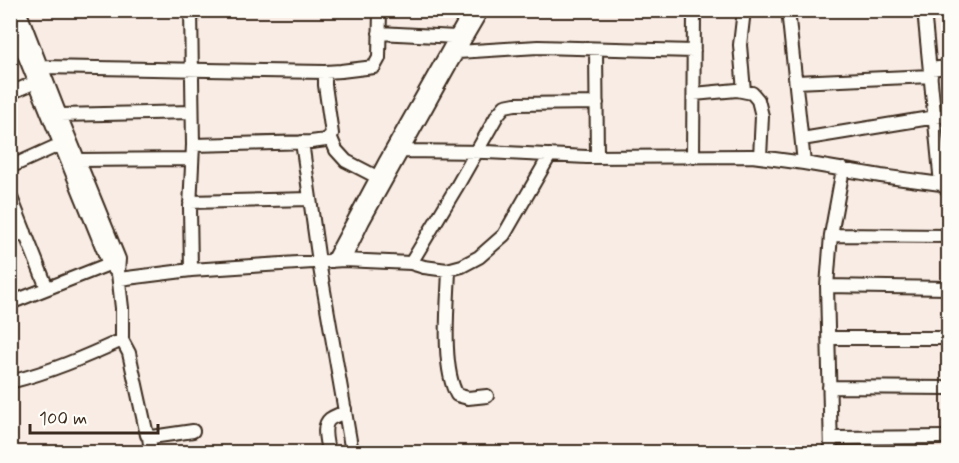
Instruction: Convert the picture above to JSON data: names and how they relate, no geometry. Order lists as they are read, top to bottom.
{
  "scale_bar": "100 m"
}
